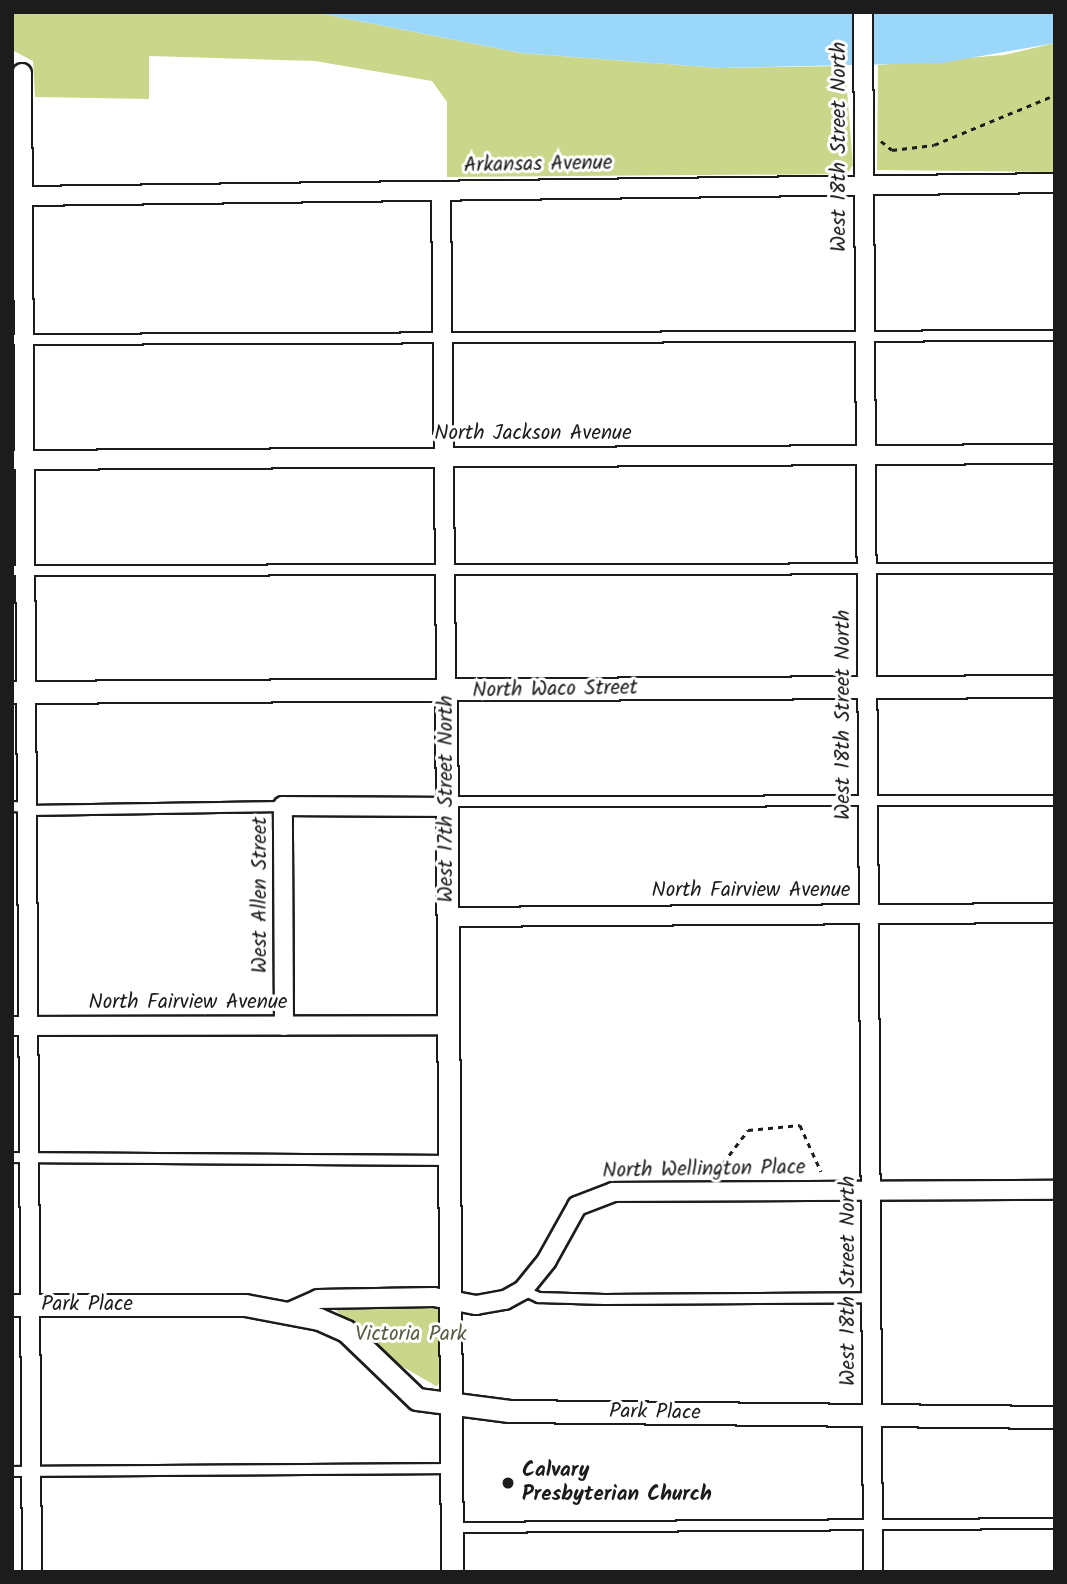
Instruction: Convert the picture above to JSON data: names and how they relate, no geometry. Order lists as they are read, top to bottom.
{
  "streets": {
    "street": [
      "West 18th Street North",
      "Arkansas Avenue",
      "North Jackson Avenue",
      "North Waco Street",
      "West 17th Street North",
      "North Fairview Avenue",
      "West Allen Street",
      "North Wellington Place",
      "Park Place"
    ]
  },
  "crossings": [
    ["West 18th Street North", "Arkansas Avenue"],
    ["West 18th Street North", "North Jackson Avenue"],
    ["West 18th Street North", "North Waco Street"],
    ["West 18th Street North", "North Fairview Avenue"],
    ["West 18th Street North", "North Wellington Place"],
    ["West 18th Street North", "Park Place"],
    ["Arkansas Avenue", "West 17th Street North"],
    ["North Jackson Avenue", "West 17th Street North"],
    ["North Waco Street", "West 17th Street North"],
    ["West 17th Street North", "North Fairview Avenue"],
    ["West 17th Street North", "Park Place"],
    ["North Fairview Avenue", "West Allen Street"]
  ],
  "parks": ["Victoria Park"],
  "places": ["Calvary Presbyterian Church"]
}
